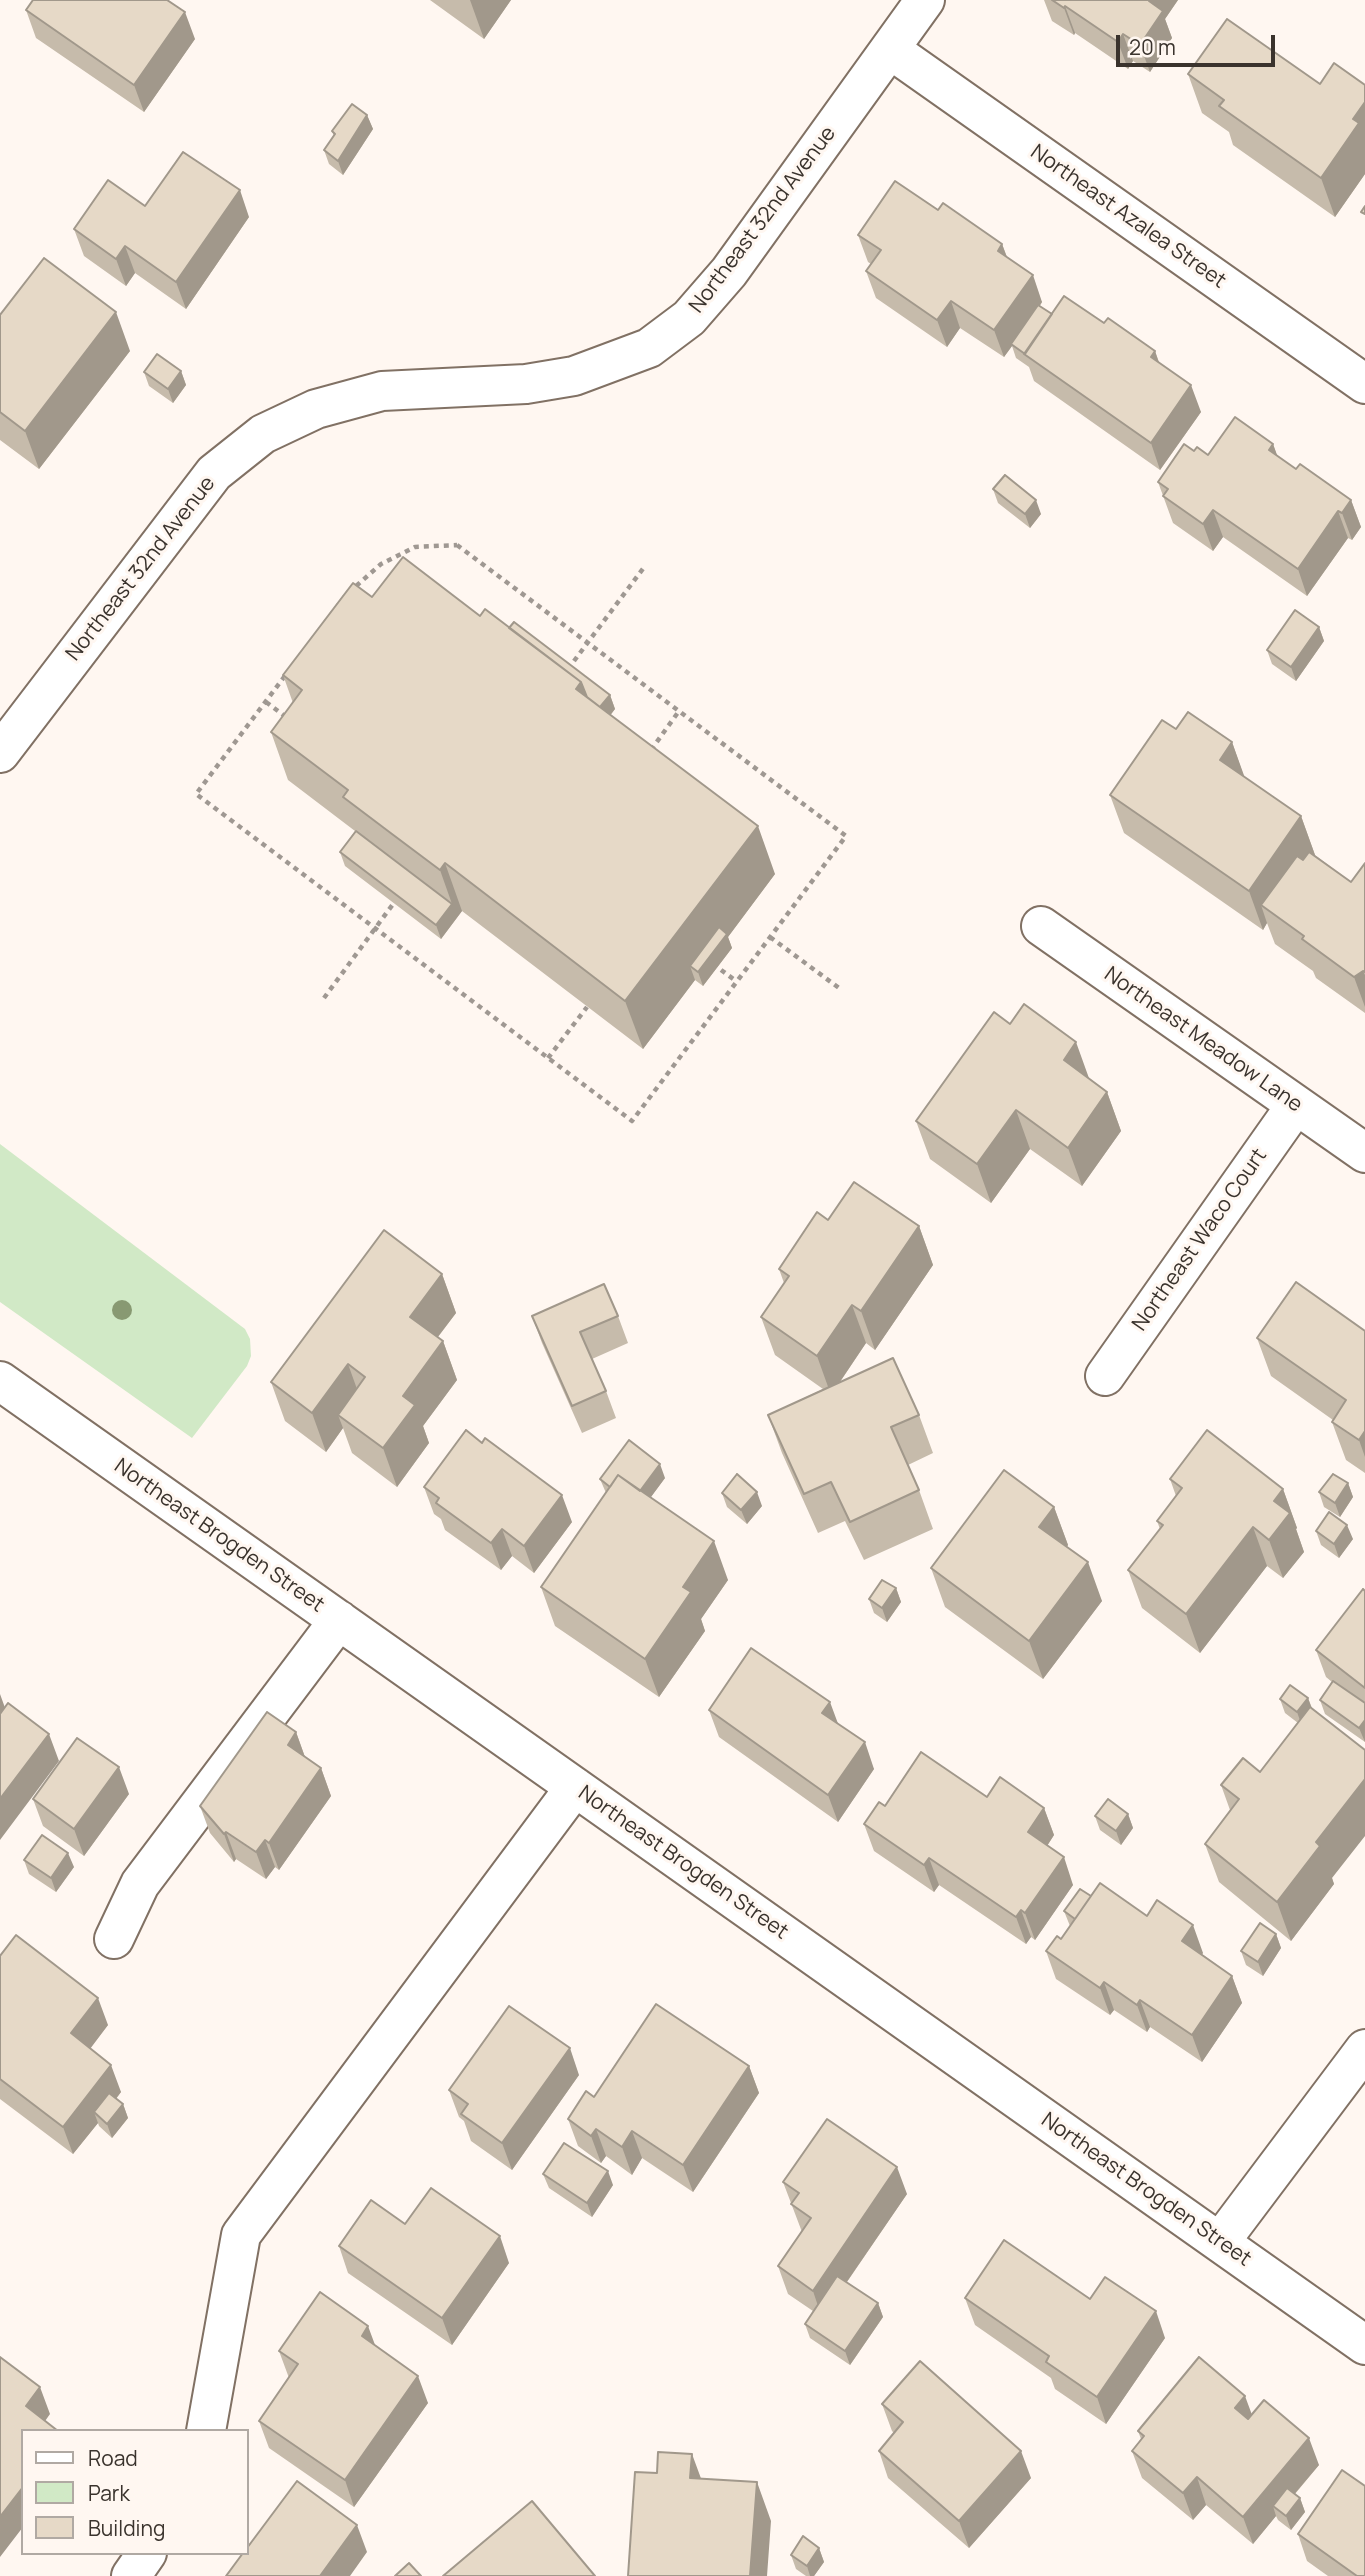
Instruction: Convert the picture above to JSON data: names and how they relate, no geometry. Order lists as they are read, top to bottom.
{
  "streets": {
    "street": [
      "Northeast Azalea Street",
      "Northeast 32nd Avenue",
      "Northeast Meadow Lane",
      "Northeast Waco Court",
      "Northeast Brogden Street"
    ]
  },
  "crossings": [
    ["Northeast Azalea Street", "Northeast 32nd Avenue"],
    ["Northeast Meadow Lane", "Northeast Waco Court"]
  ],
  "legend": ["Road", "Park", "Building"],
  "scale_bar": "20 m"
}
